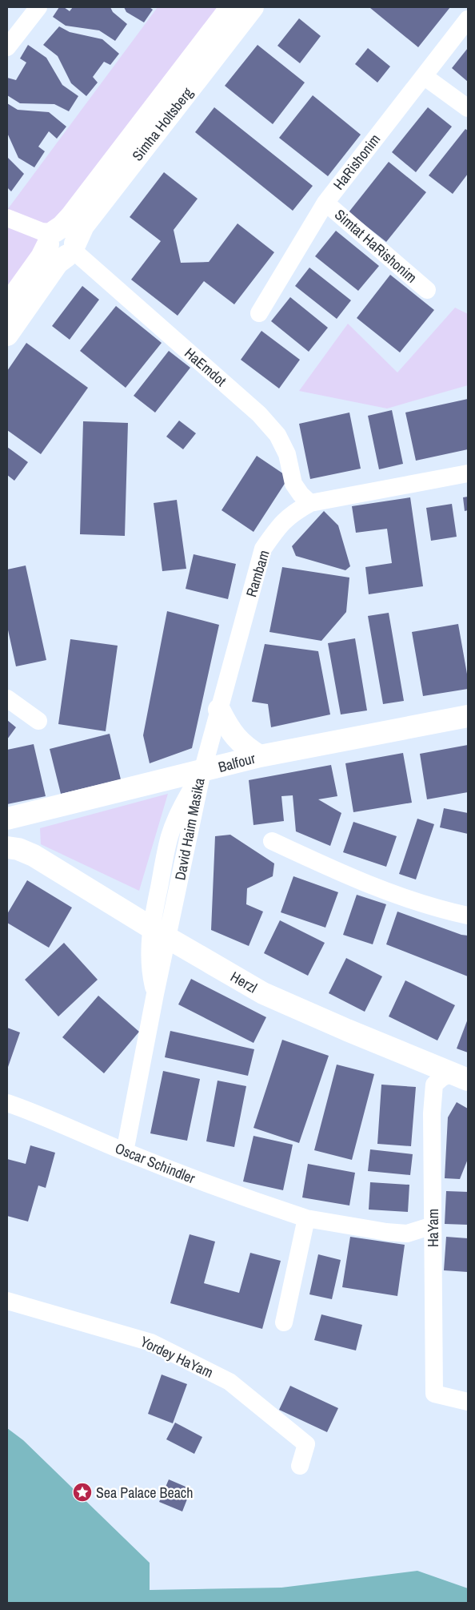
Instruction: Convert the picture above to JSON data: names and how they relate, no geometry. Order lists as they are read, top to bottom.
{
  "streets": {
    "street": [
      "Simha Holtsberg",
      "HaRishonim",
      "Simtat HaRishonim",
      "HaEmdot",
      "Rambam",
      "Balfour",
      "David Haim Masika",
      "Herzl",
      "Oscar Schindler",
      "HaYam",
      "Yordey HaYam"
    ]
  },
  "crossings": [
    ["Simha Holtsberg", "HaEmdot"],
    ["HaRishonim", "Simtat HaRishonim"],
    ["HaEmdot", "Rambam"],
    ["Rambam", "Balfour"],
    ["Rambam", "David Haim Masika"],
    ["Balfour", "David Haim Masika"],
    ["David Haim Masika", "Herzl"],
    ["David Haim Masika", "Oscar Schindler"],
    ["Herzl", "HaYam"],
    ["Oscar Schindler", "HaYam"]
  ],
  "places": {
    "place": ["Sea Palace Beach"]
  }
}
